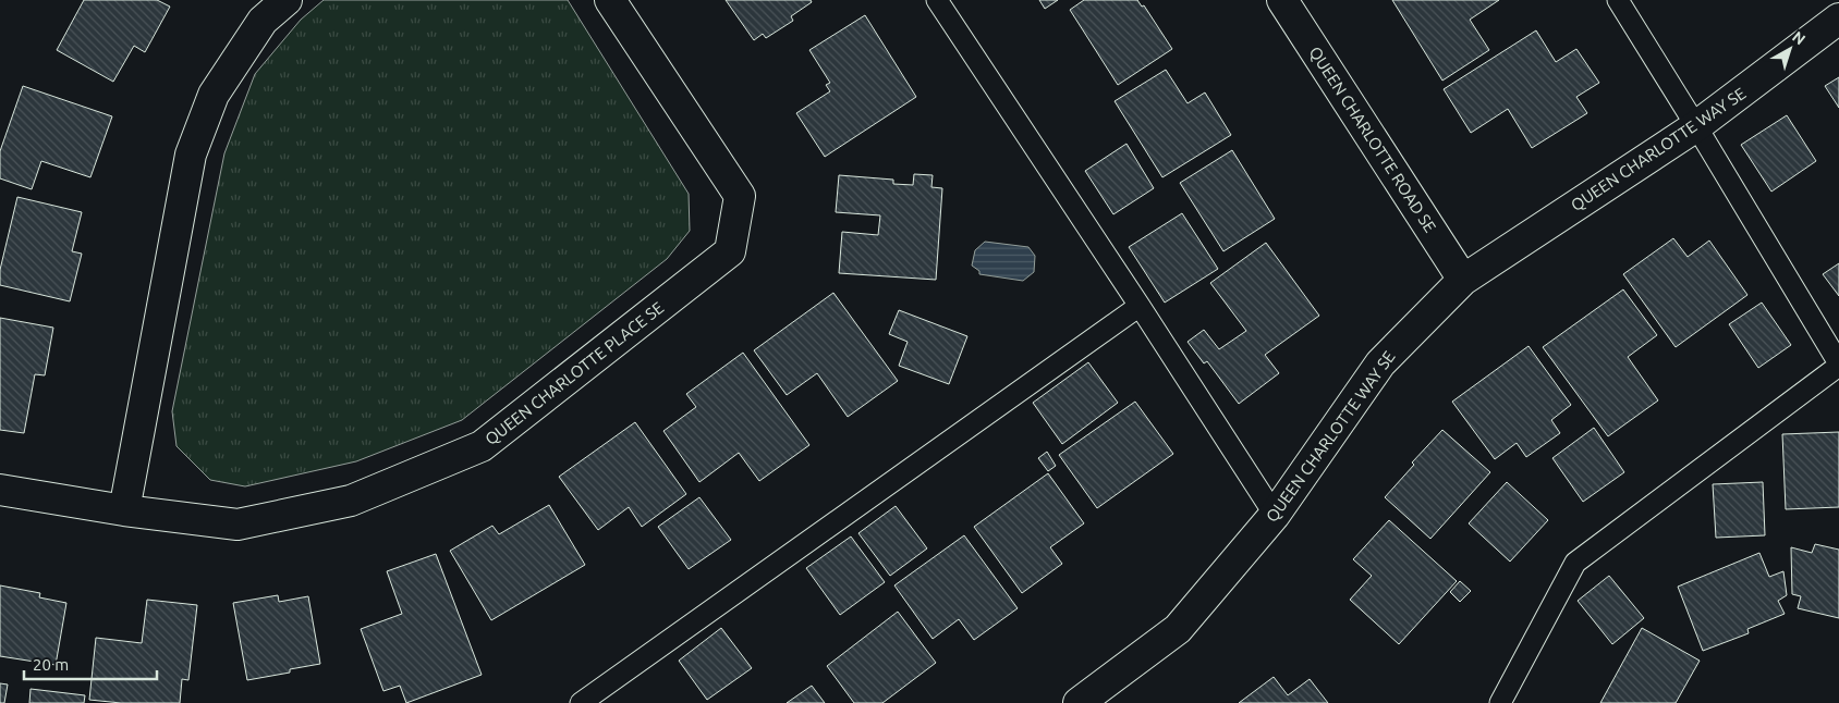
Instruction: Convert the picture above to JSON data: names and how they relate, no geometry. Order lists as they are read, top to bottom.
{
  "streets": {
    "street": ["QUEEN CHARLOTTE ROAD SE", "QUEEN CHARLOTTE WAY SE", "QUEEN CHARLOTTE PLACE SE"]
  },
  "crossings": [
    ["QUEEN CHARLOTTE ROAD SE", "QUEEN CHARLOTTE WAY SE"]
  ],
  "scale_bar": "20 m",
  "north": "top right"
}
